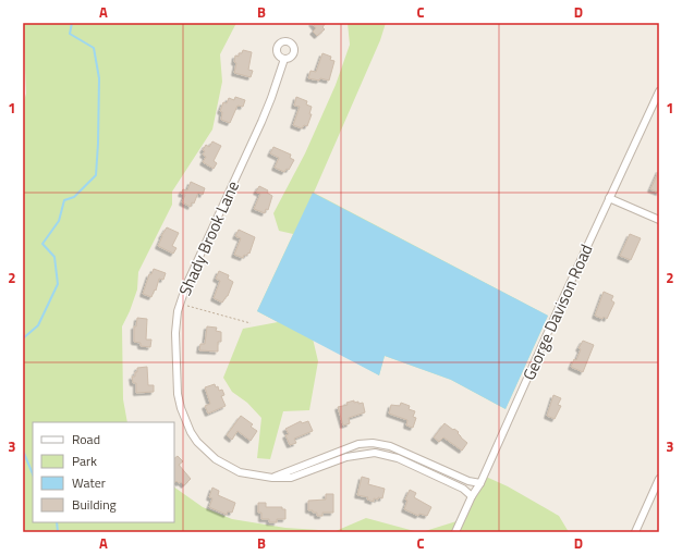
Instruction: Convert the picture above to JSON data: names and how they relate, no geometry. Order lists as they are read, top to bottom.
{
  "streets": {
    "street": ["Shady Brook Lane", "George Davison Road"]
  },
  "crossings": [
    ["Shady Brook Lane", "George Davison Road"]
  ],
  "legend": [
    "Road",
    "Park",
    "Water",
    "Building"
  ],
  "grid": {
    "columns": [
      "A",
      "B",
      "C",
      "D"
    ],
    "rows": ["1", "2", "3"]
  }
}
